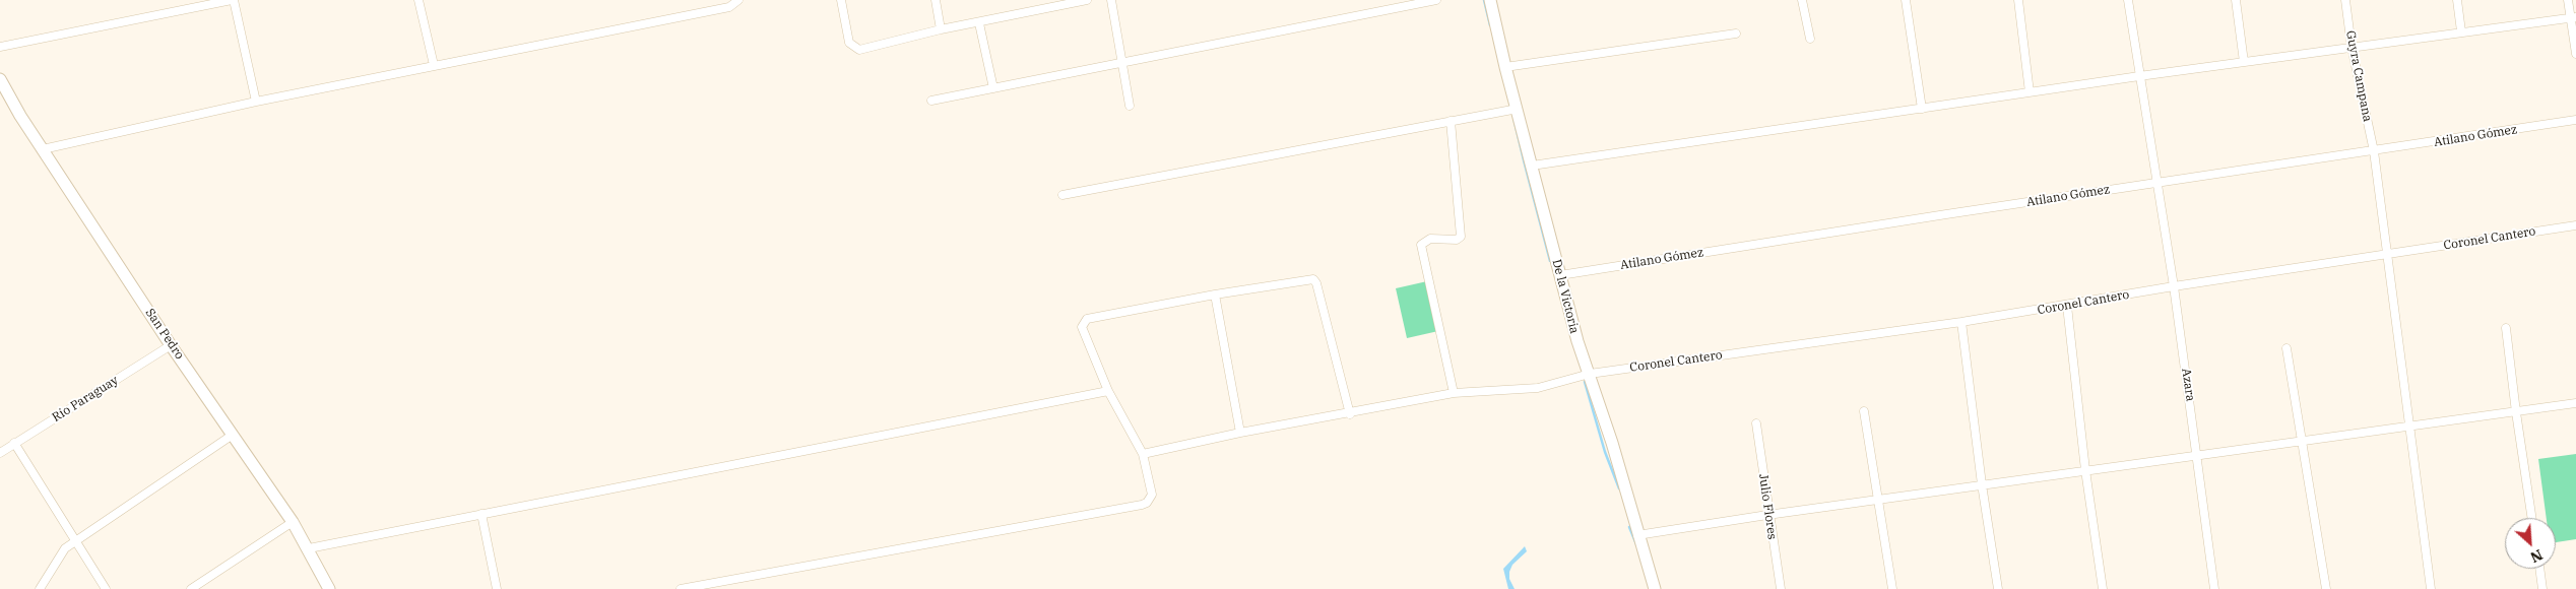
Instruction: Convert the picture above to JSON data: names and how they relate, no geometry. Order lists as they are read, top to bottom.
{
  "streets": {
    "main road": ["De la Victoria", "San Pedro"],
    "street": [
      "Guyra Campana",
      "Atilano Gómez",
      "Coronel Cantero",
      "Azara",
      "Río Paraguay",
      "Julio Flores"
    ]
  },
  "crossings": [
    ["Guyra Campana", "Atilano Gómez"],
    ["Guyra Campana", "Coronel Cantero"],
    ["Atilano Gómez", "De la Victoria"],
    ["Atilano Gómez", "Azara"],
    ["Coronel Cantero", "De la Victoria"],
    ["Coronel Cantero", "Azara"],
    ["San Pedro", "Río Paraguay"]
  ],
  "north": "bottom right"
}
